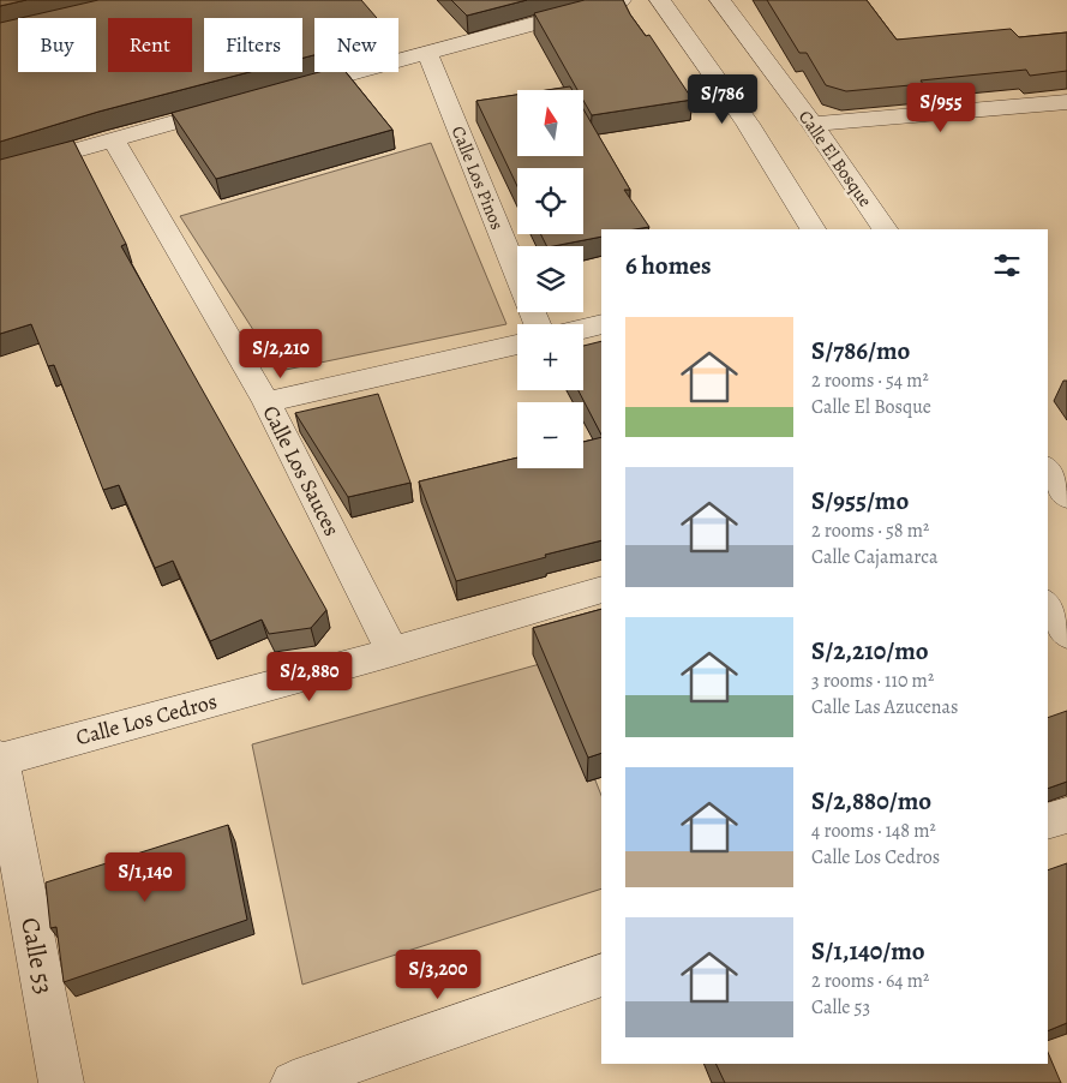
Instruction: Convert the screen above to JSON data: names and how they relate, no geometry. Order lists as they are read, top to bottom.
{
  "streets": {
    "street": [
      "Calle El Bosque",
      "Calle Los Pinos",
      "Calle Los Sauces",
      "Calle Los Cedros",
      "Calle 53"
    ]
  },
  "crossings": [
    ["Calle Los Sauces", "Calle Los Cedros"],
    ["Calle Los Cedros", "Calle 53"]
  ],
  "north": "top",
  "page": {
    "chip": [
      "Buy",
      "Rent",
      "Filters",
      "New"
    ],
    "price": [
      "S/786",
      "S/955",
      "S/2,210",
      "S/2,880",
      "S/1,140",
      "S/3,200"
    ],
    "map_buttons": ["+", "−"],
    "heading": "6 homes",
    "list": [
      {
        "name": "S/786/mo",
        "note": "2 rooms · 54 m² · Calle El Bosque"
      },
      {
        "name": "S/955/mo",
        "note": "2 rooms · 58 m² · Calle Cajamarca"
      },
      {
        "name": "S/2,210/mo",
        "note": "3 rooms · 110 m² · Calle Las Azucenas"
      },
      {
        "name": "S/2,880/mo",
        "note": "4 rooms · 148 m² · Calle Los Cedros"
      },
      {
        "name": "S/1,140/mo",
        "note": "2 rooms · 64 m² · Calle 53"
      }
    ]
  }
}
